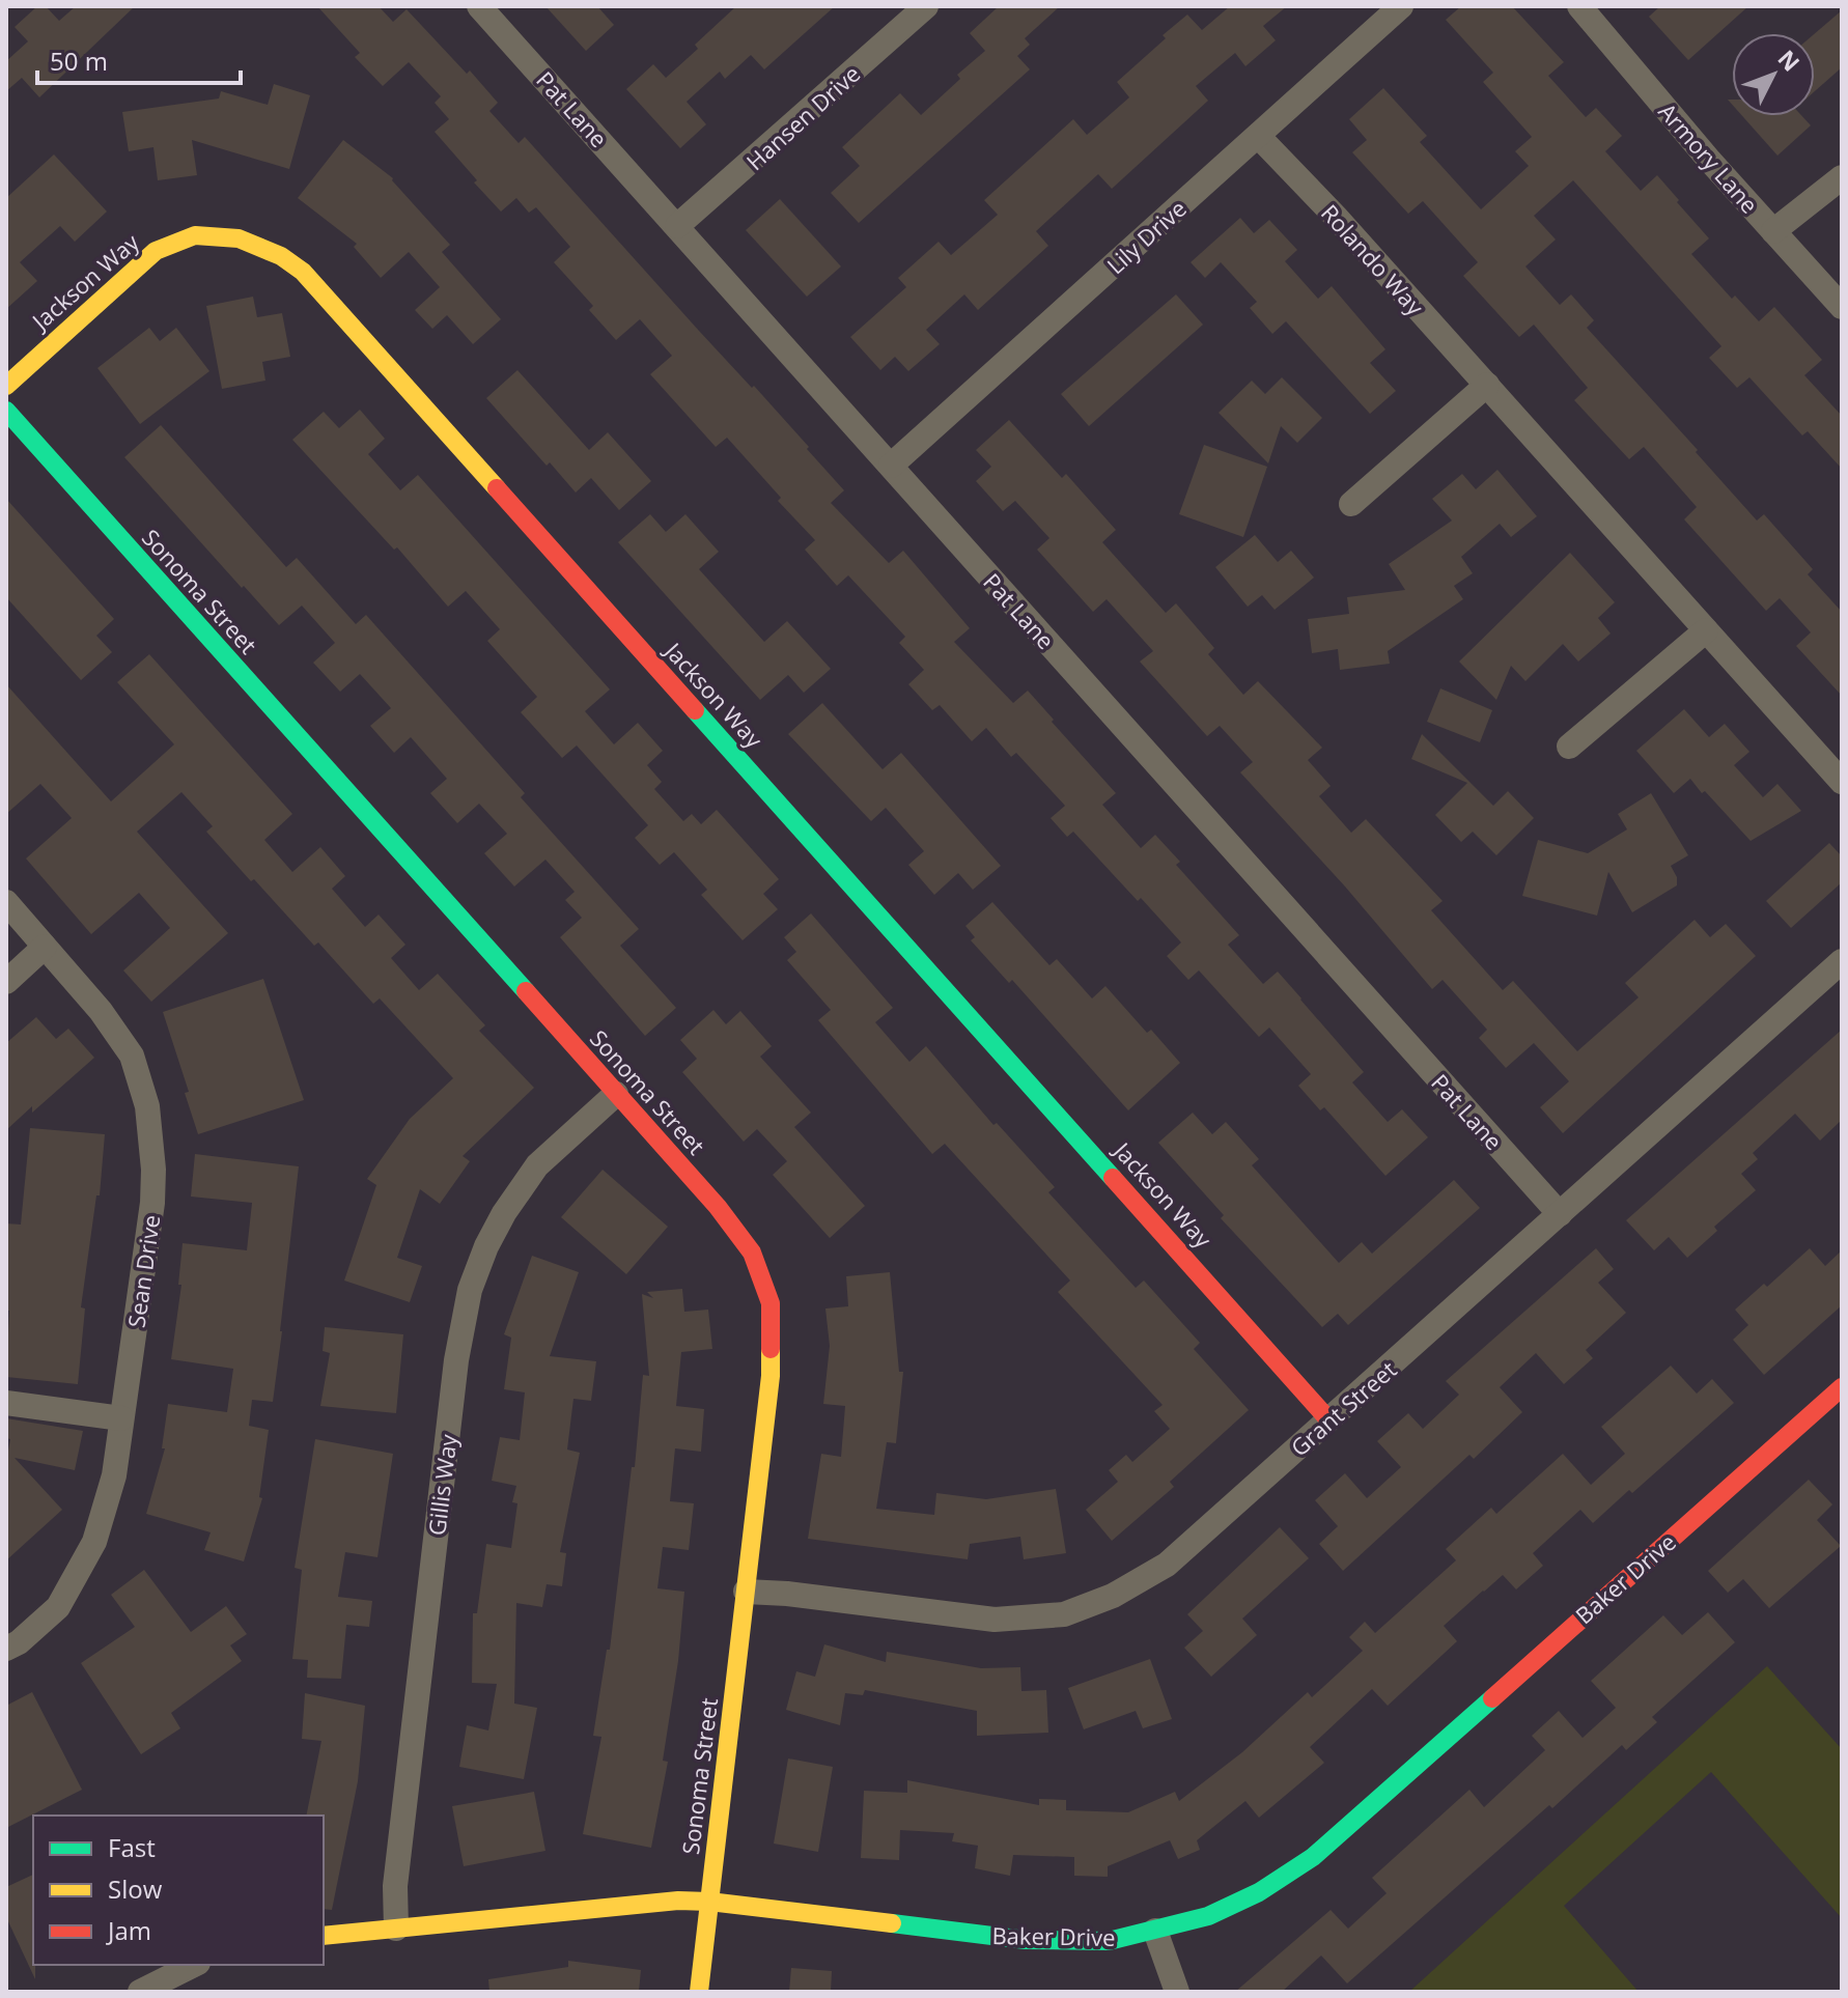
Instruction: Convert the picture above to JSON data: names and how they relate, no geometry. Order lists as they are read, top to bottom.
{
  "streets": {
    "street": [
      "Pat Lane",
      "Hansen Drive",
      "Armory Lane",
      "Lily Drive",
      "Rolando Way",
      "Jackson Way",
      "Sonoma Street",
      "Sean Drive",
      "Grant Street",
      "Gillis Way",
      "Baker Drive"
    ]
  },
  "crossings": [
    ["Pat Lane", "Hansen Drive"],
    ["Pat Lane", "Lily Drive"],
    ["Pat Lane", "Grant Street"],
    ["Lily Drive", "Rolando Way"],
    ["Jackson Way", "Grant Street"],
    ["Sonoma Street", "Grant Street"],
    ["Sonoma Street", "Gillis Way"],
    ["Sonoma Street", "Baker Drive"],
    ["Gillis Way", "Baker Drive"]
  ],
  "legend": ["Fast", "Slow", "Jam"],
  "scale_bar": "50 m",
  "north": "top right"
}
